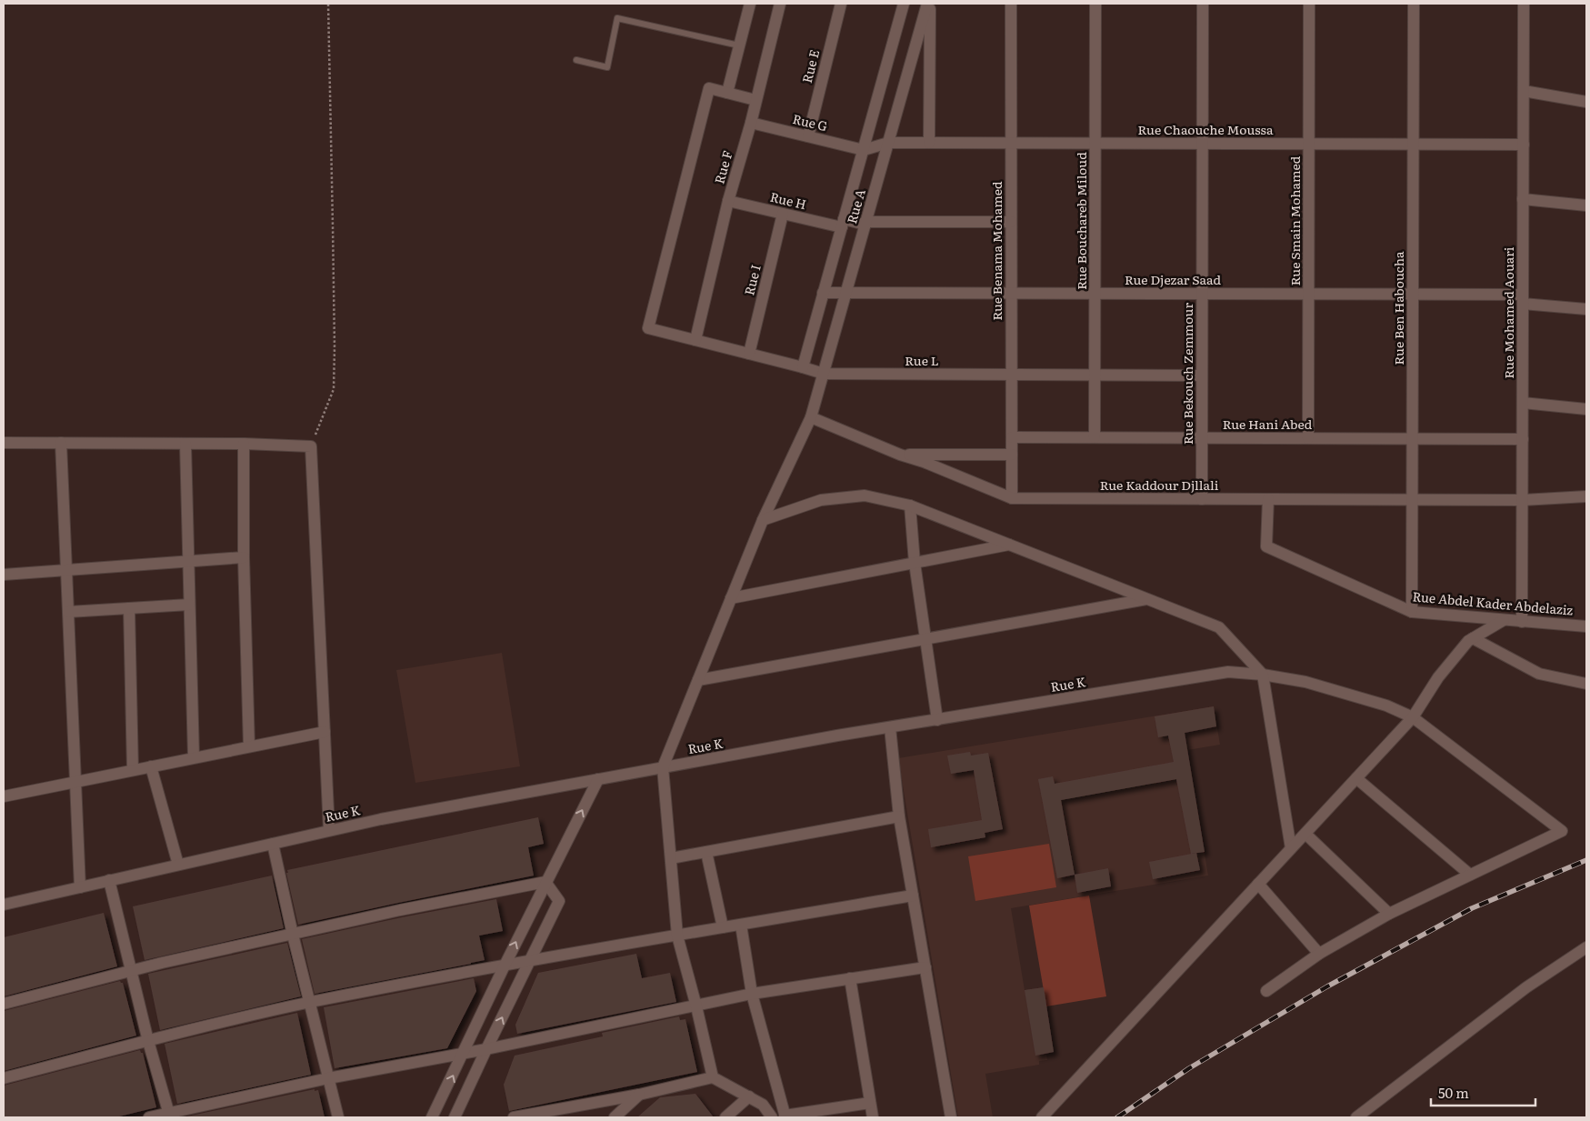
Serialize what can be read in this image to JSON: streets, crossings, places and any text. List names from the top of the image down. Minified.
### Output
{"streets":{"street":["Rue E","Rue G","Rue Chaouche Moussa","Rue F","Rue H","Rue A","Rue Bouchareb Miloud","Rue Smain Mohamed","Rue Benama Mohamed","Rue I","Rue Djezar Saad","Rue Ben Haboucha","Rue Mohamed Aouari","Rue L","Rue Bekouch Zemmour","Rue Hani Abed","Rue Kaddour Djllali","Rue Abdel Kader Abdelaziz","Rue K"]},"crossings":[["Rue E","Rue G"],["Rue G","Rue Chaouche Moussa"],["Rue G","Rue F"],["Rue Chaouche Moussa","Rue A"],["Rue Chaouche Moussa","Rue Bouchareb Miloud"],["Rue Chaouche Moussa","Rue Smain Mohamed"],["Rue Chaouche Moussa","Rue Benama Mohamed"],["Rue Chaouche Moussa","Rue Ben Haboucha"],["Rue Chaouche Moussa","Rue Mohamed Aouari"],["Rue Chaouche Moussa","Rue Bekouch Zemmour"],["Rue F","Rue H"],["Rue F","Rue L"],["Rue H","Rue A"],["Rue H","Rue Benama Mohamed"],["Rue H","Rue I"],["Rue A","Rue Djezar Saad"],["Rue A","Rue L"],["Rue A","Rue Kaddour Djllali"],["Rue A","Rue K"],["Rue Bouchareb Miloud","Rue Djezar Saad"],["Rue Bouchareb Miloud","Rue L"],["Rue Bouchareb Miloud","Rue Hani Abed"],["Rue Smain Mohamed","Rue Djezar Saad"],["Rue Smain Mohamed","Rue Hani Abed"],["Rue Benama Mohamed","Rue Djezar Saad"],["Rue Benama Mohamed","Rue L"],["Rue Benama Mohamed","Rue Hani Abed"],["Rue Benama Mohamed","Rue Kaddour Djllali"],["Rue I","Rue L"],["Rue Djezar Saad","Rue Ben Haboucha"],["Rue Djezar Saad","Rue Mohamed Aouari"],["Rue Djezar Saad","Rue Bekouch Zemmour"],["Rue Ben Haboucha","Rue Hani Abed"],["Rue Ben Haboucha","Rue Kaddour Djllali"],["Rue Ben Haboucha","Rue Abdel Kader Abdelaziz"],["Rue Mohamed Aouari","Rue Hani Abed"],["Rue Mohamed Aouari","Rue Kaddour Djllali"],["Rue Mohamed Aouari","Rue Abdel Kader Abdelaziz"],["Rue L","Rue Bekouch Zemmour"],["Rue Bekouch Zemmour","Rue Hani Abed"],["Rue Bekouch Zemmour","Rue Kaddour Djllali"],["Rue Kaddour Djllali","Rue Abdel Kader Abdelaziz"]],"scale_bar":"50 m"}
